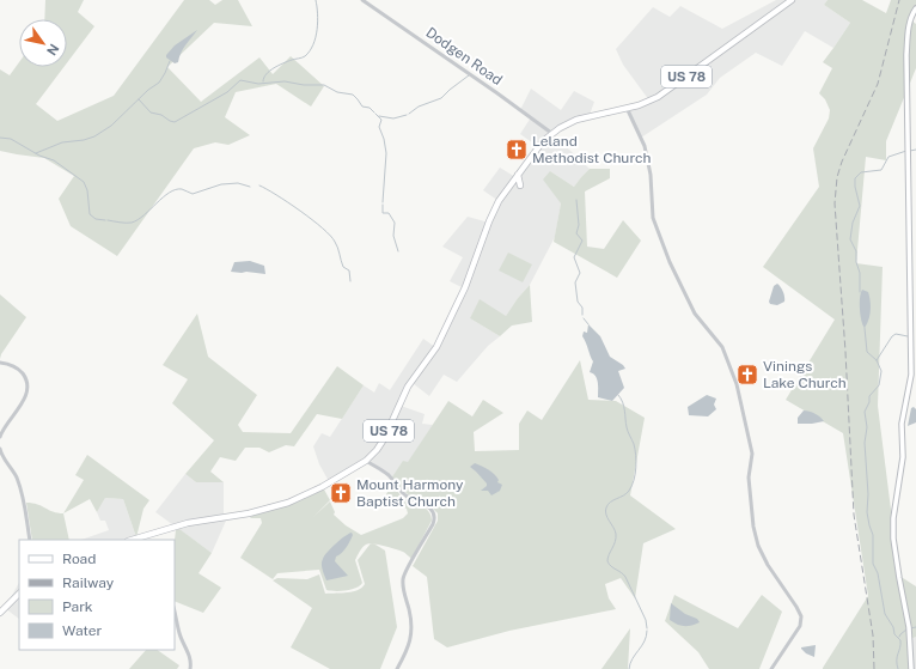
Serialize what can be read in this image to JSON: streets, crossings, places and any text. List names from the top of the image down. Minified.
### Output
{"streets":{"main road":["US 78"],"street":["Dodgen Road"]},"crossings":[["Dodgen Road","US 78"]],"places":{"church":["Leland Methodist Church","Vinings Lake Church","Mount Harmony Baptist Church"]},"legend":["Road","Railway","Park","Water"],"north":"bottom right"}
